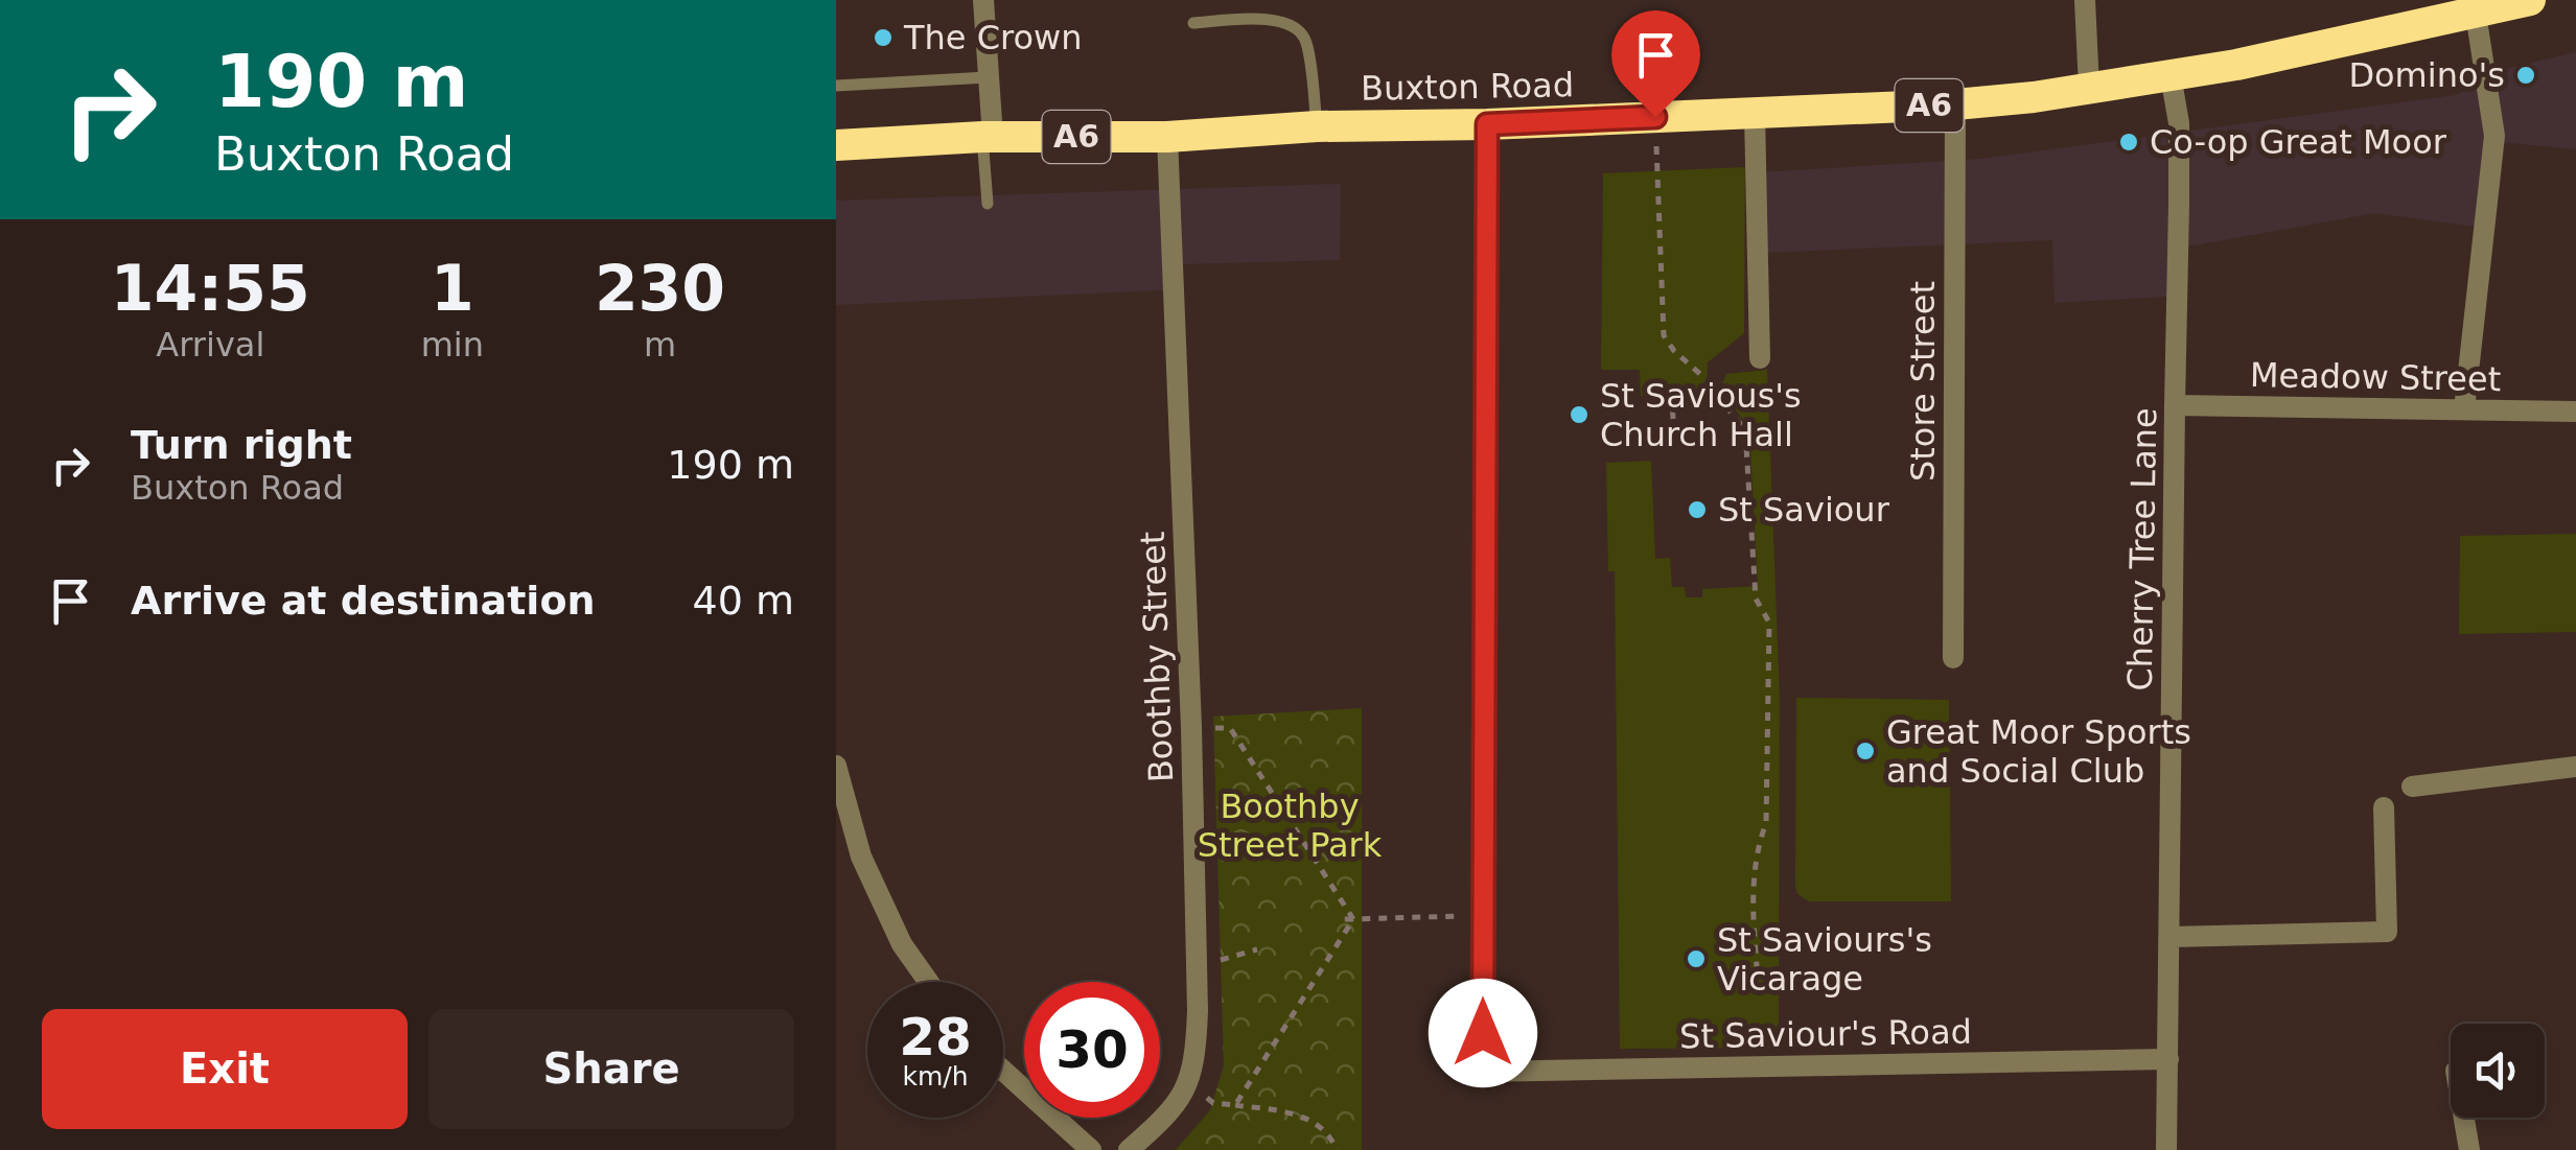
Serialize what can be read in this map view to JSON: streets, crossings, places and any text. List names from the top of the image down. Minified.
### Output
{"streets":{"highway":["Buxton Road","A6"],"street":["Meadow Street","Store Street","Cherry Tree Lane","Boothby Street","St Saviour's Road"]},"crossings":[["Buxton Road","Store Street"],["Buxton Road","Cherry Tree Lane"],["Buxton Road","Boothby Street"],["Meadow Street","Cherry Tree Lane"],["Cherry Tree Lane","St Saviour's Road"]],"parks":["Boothby Street Park"],"places":["The Crown","Domino's","Co-op Great Moor","St Savious's Church Hall","St Saviour","Great Moor Sports and Social Club","St Saviours's Vicarage"],"page":{"turn":["190 m","Buxton Road"],"eta":["14:55","Arrival","1","min","230","m"],"list":[{"name":"Turn right","note":"Buxton Road","value":"190 m"},{"name":"Arrive at destination","value":"40 m"}],"speed":"28 km/h","limit":"30","buttons":["Exit","Share"]}}
